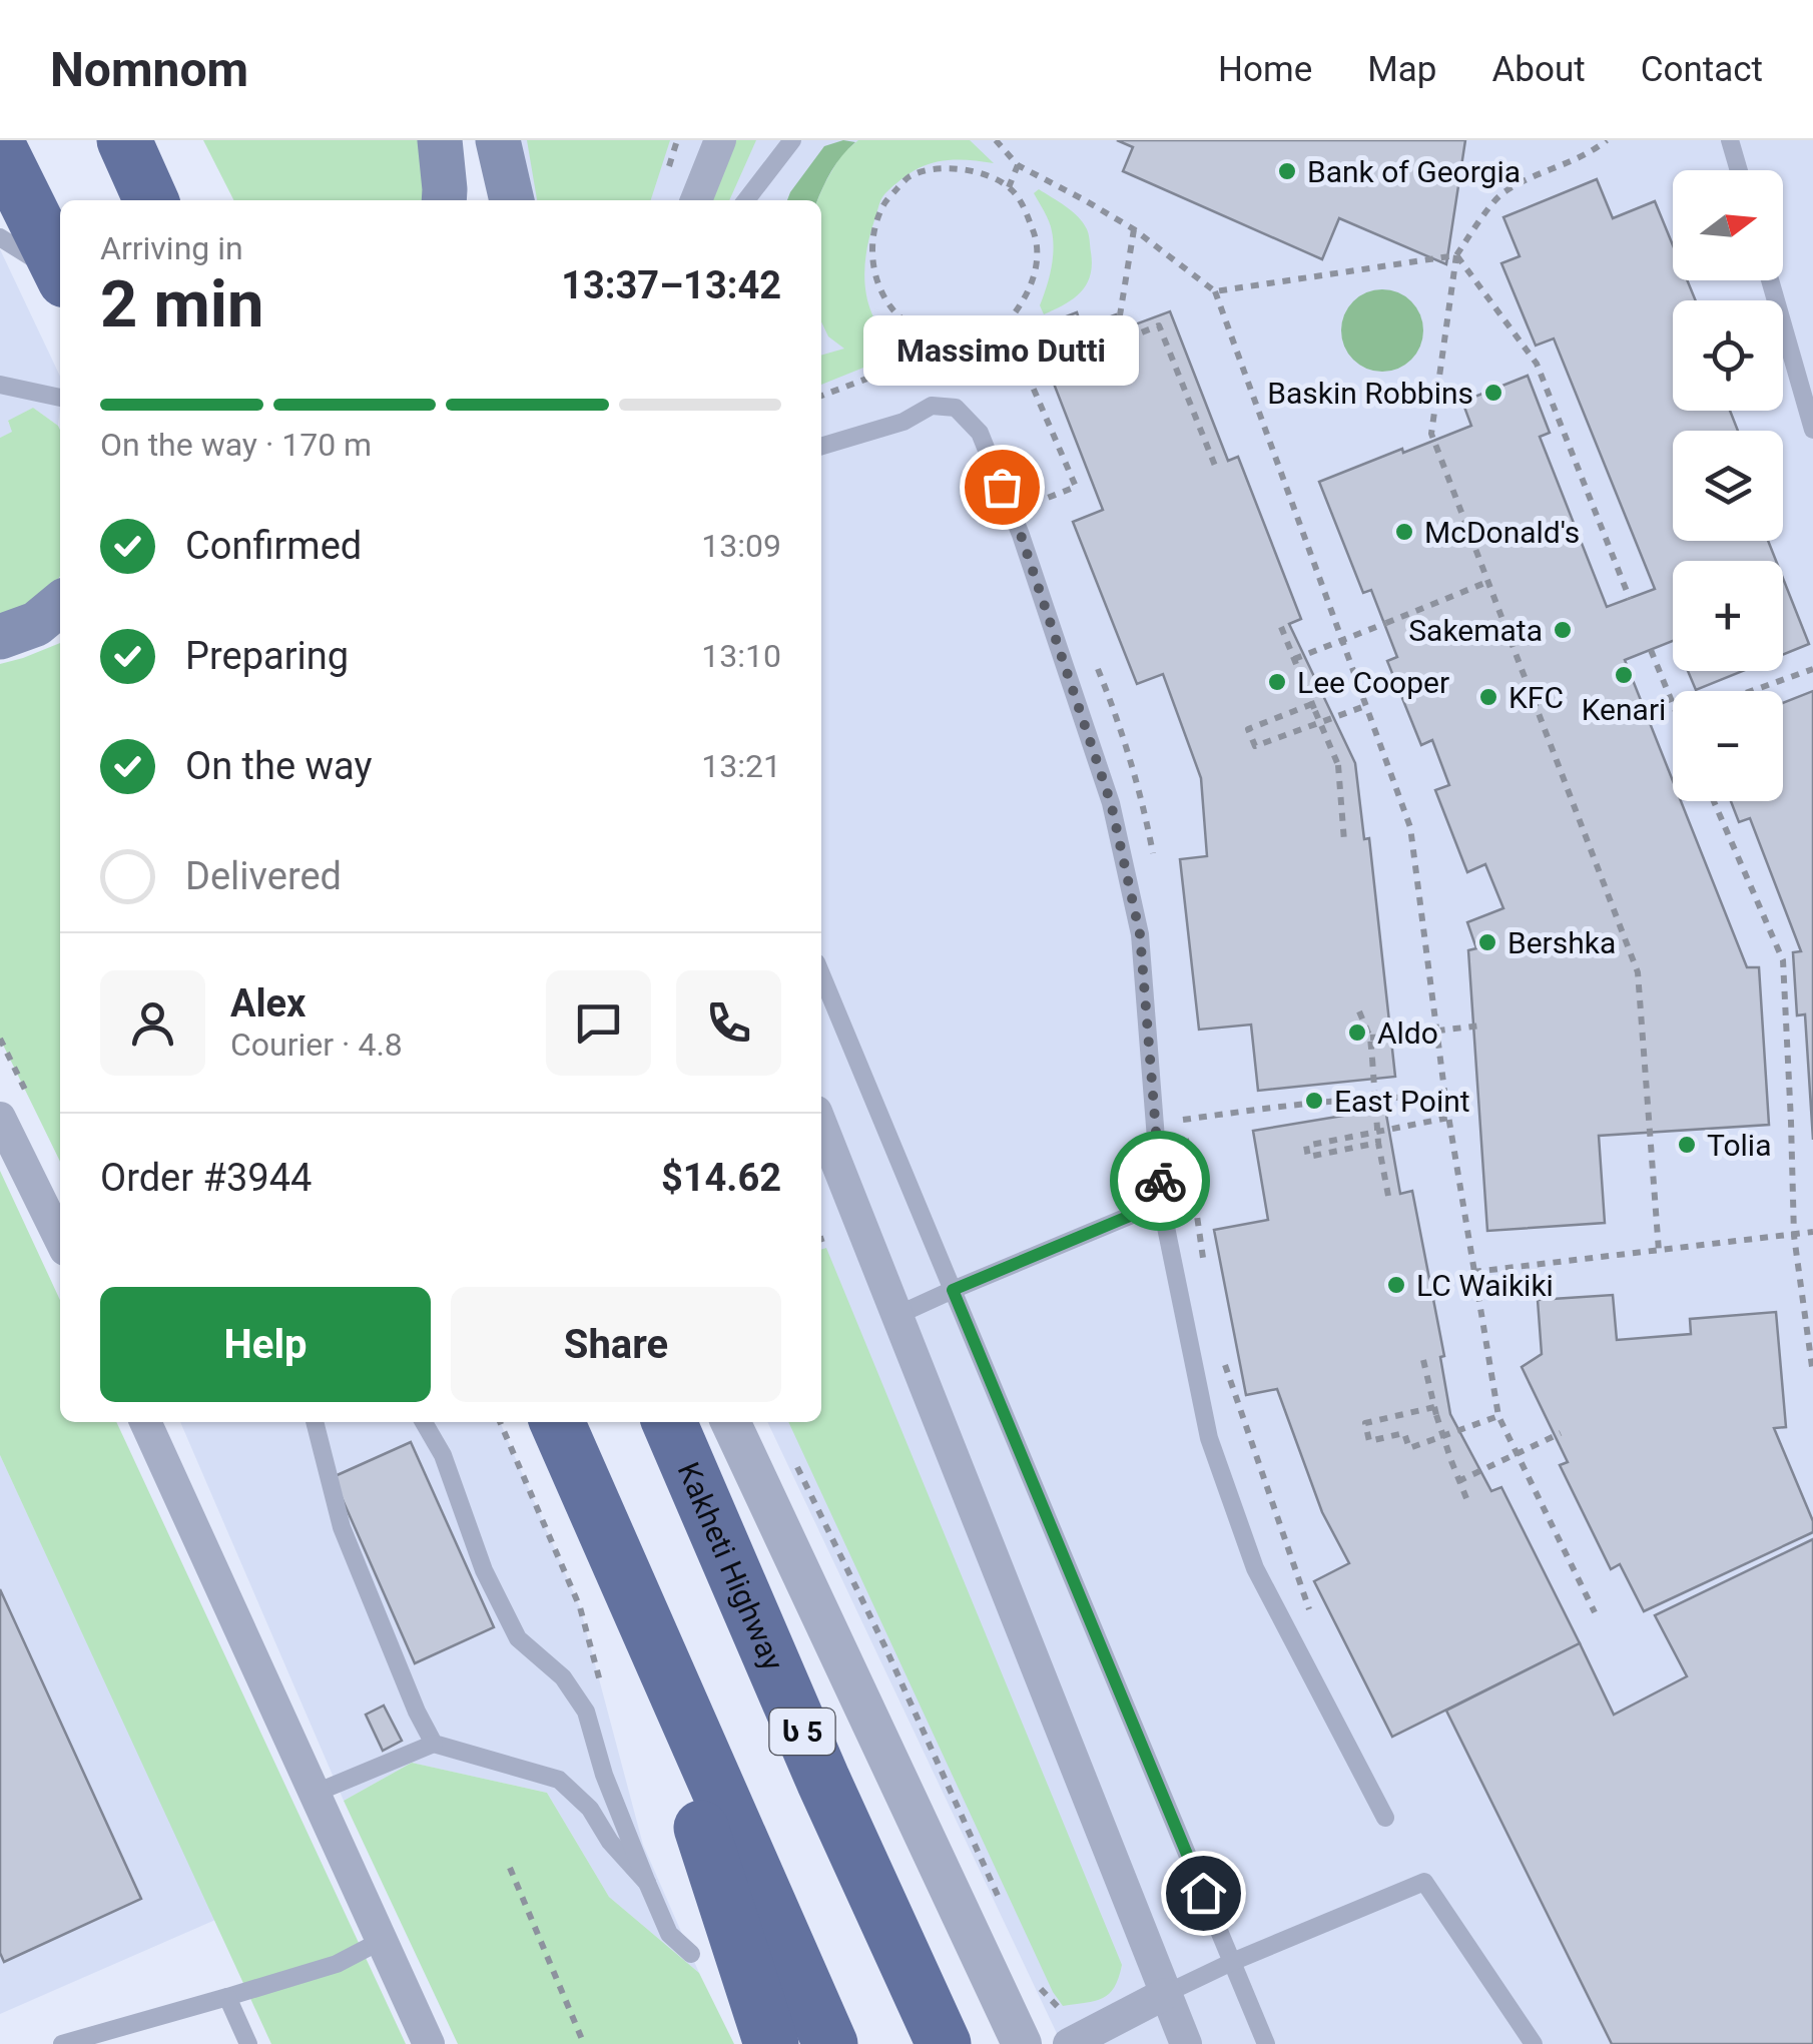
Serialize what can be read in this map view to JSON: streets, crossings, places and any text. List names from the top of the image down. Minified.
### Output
{"streets":{"highway":["Kakheti Highway","ს 5"]},"places":["Bank of Georgia","Baskin Robbins","Massimo Dutti","McDonald's","Sakemata","Kenari","Lee Cooper","KFC","Bershka","Aldo","East Point","Tolia","LC Waikiki"],"north":"right","page":{"header":"Nomnom","nav":["Home","Map","About","Contact"],"map_buttons":["+","−"],"heading":["2 min","Arriving in","13:37–13:42"],"panel":["Alex","Courier · 4.8","Order #3944","$14.62"],"bubble":"Massimo Dutti","bar":"On the way · 170 m","list":[["Confirmed","13:09"],["Preparing","13:10"],["On the way","13:21"],"Delivered"],"buttons":["Help","Share"]}}
